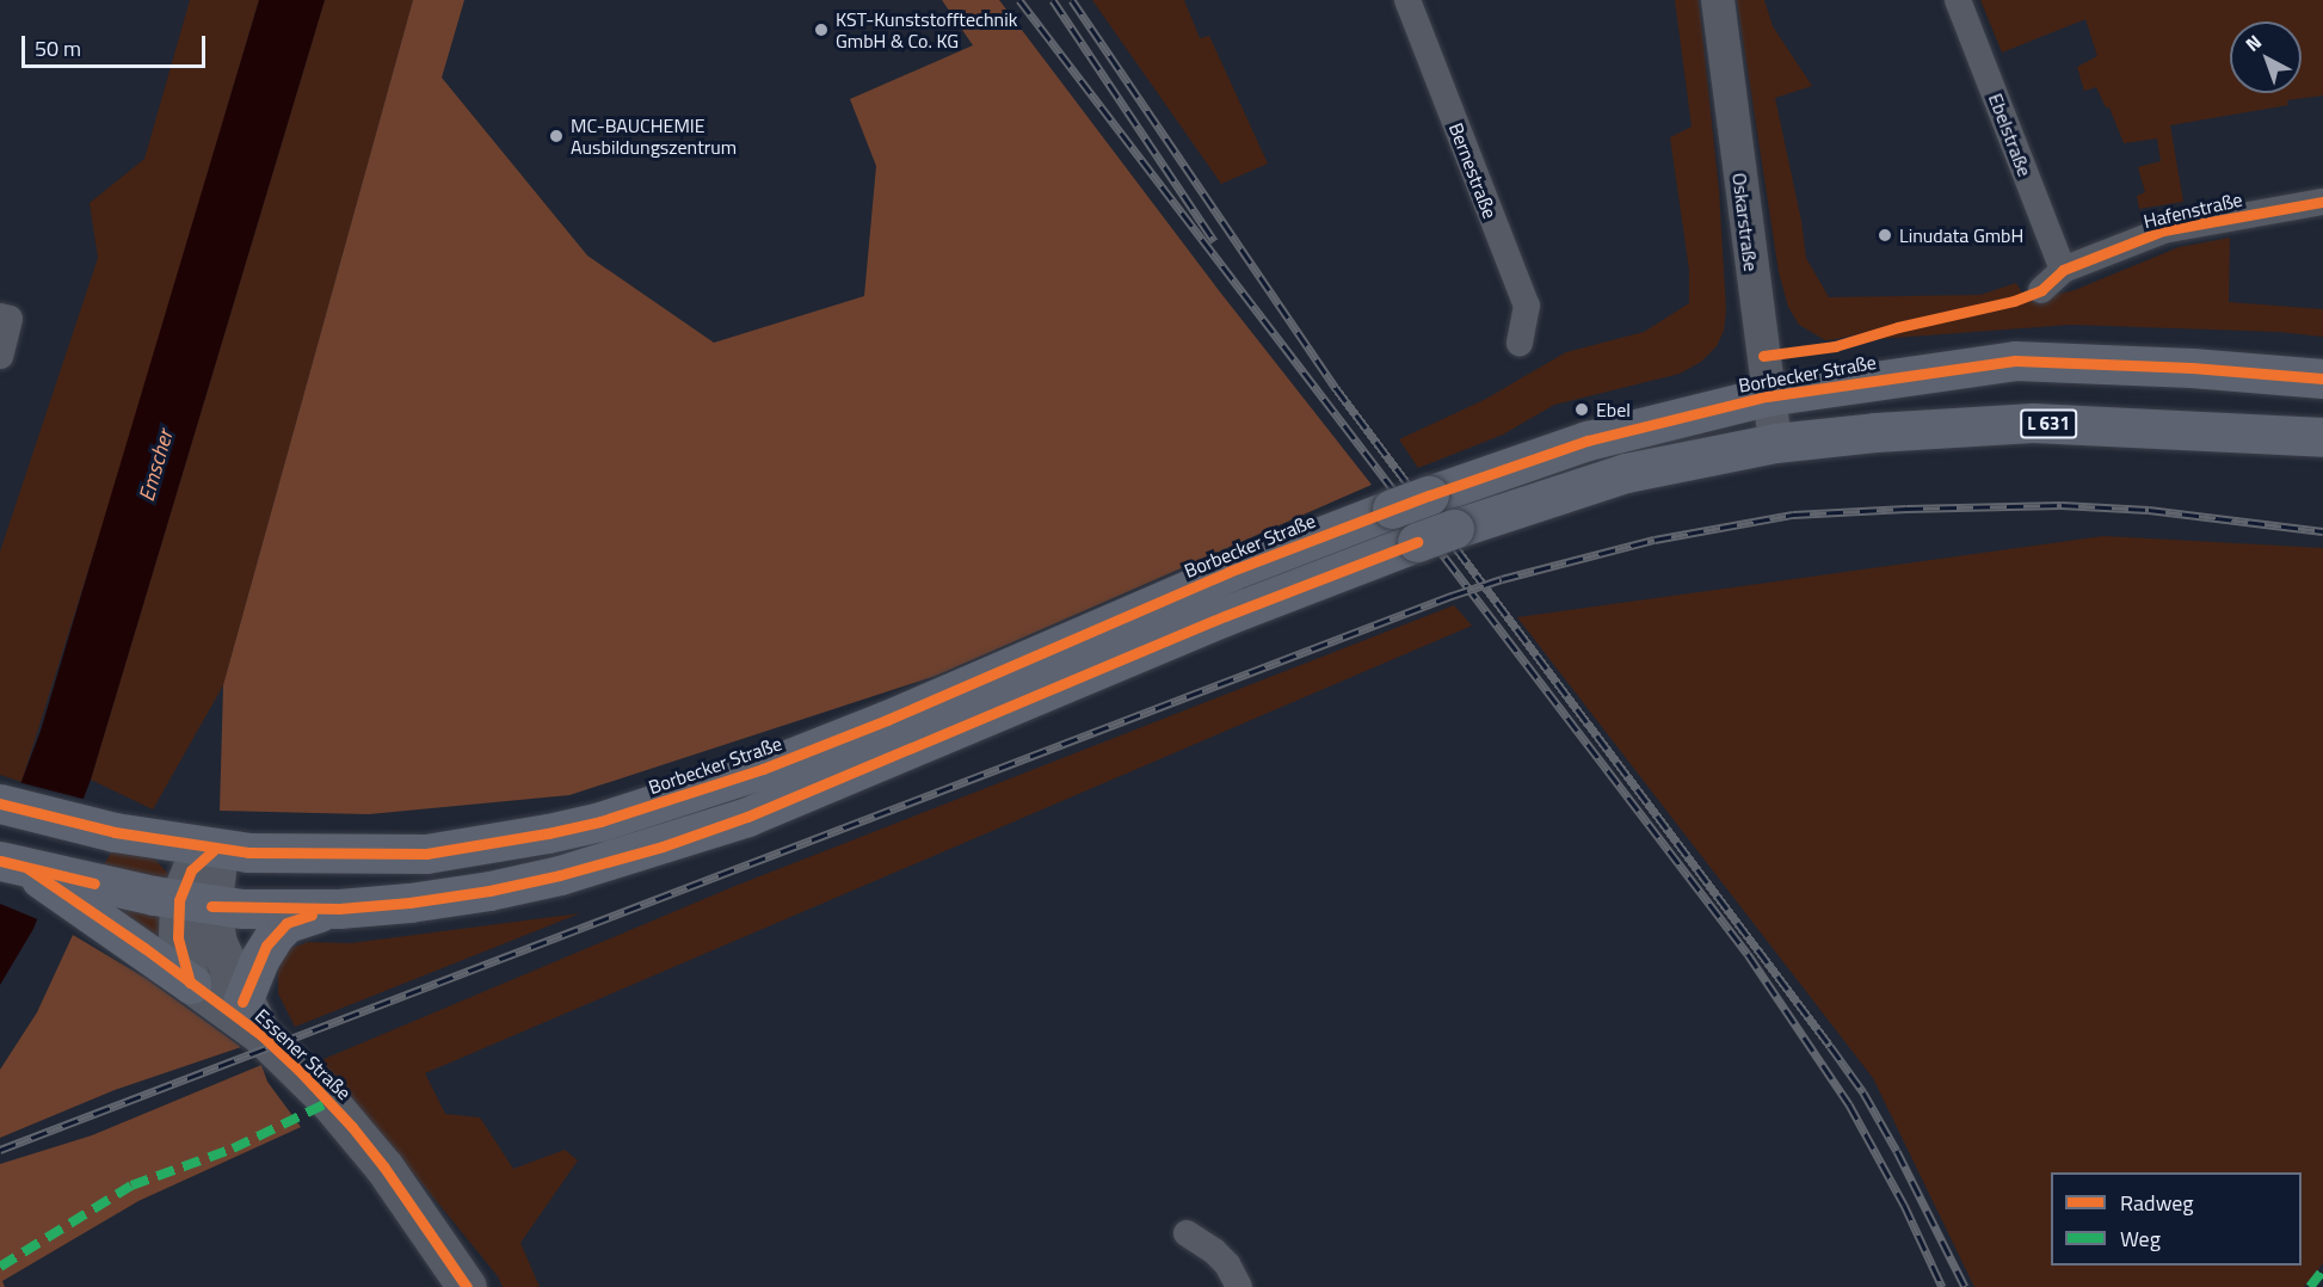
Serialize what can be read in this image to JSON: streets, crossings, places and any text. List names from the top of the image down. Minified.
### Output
{"streets":{"main road":["Borbecker Straße","L 631","Essener Straße"],"street":["Ebelstraße","Bernestraße","Hafenstraße","Oskarstraße"]},"crossings":[["Ebelstraße","Hafenstraße"],["Oskarstraße","Borbecker Straße"],["Oskarstraße","L 631"],["L 631","Essener Straße"]],"water":["Emscher"],"places":["KST-Kunststofftechnik GmbH & Co. KG","MC-BAUCHEMIE Ausbildungszentrum","Linudata GmbH","Ebel"],"legend":["Radweg","Weg"],"scale_bar":"50 m","north":"top left"}
